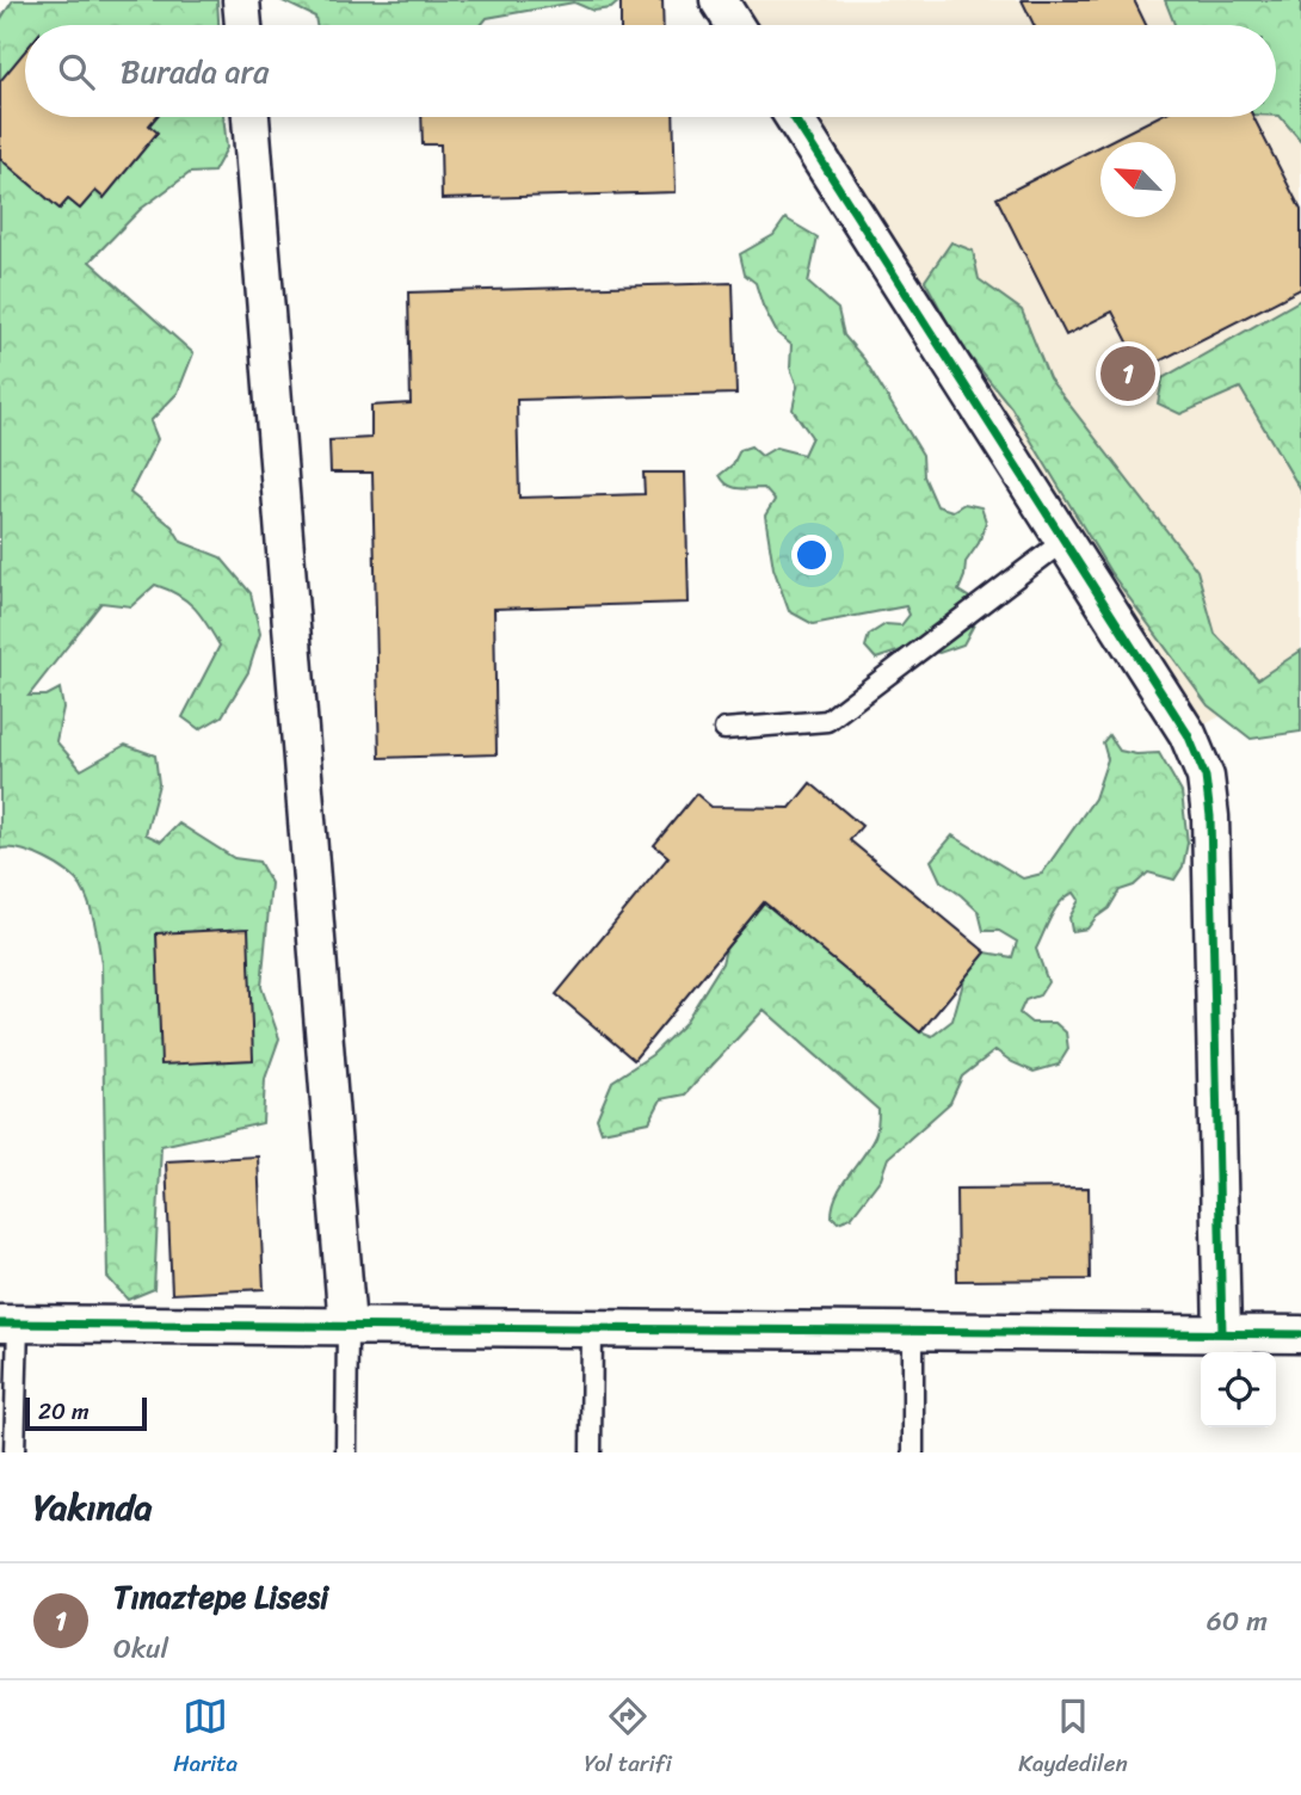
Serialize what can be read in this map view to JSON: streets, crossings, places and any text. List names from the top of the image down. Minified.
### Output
{"scale_bar":"20 m","north":"top left","page":{"search":"Burada ara","pins":"1","scale":"20 m","heading":"Yakında","list":[{"mark":"1","name":"Tınaztepe Lisesi","note":"Okul","value":"60 m"}],"nav":["Harita","Yol tarifi","Kaydedilen"]}}
